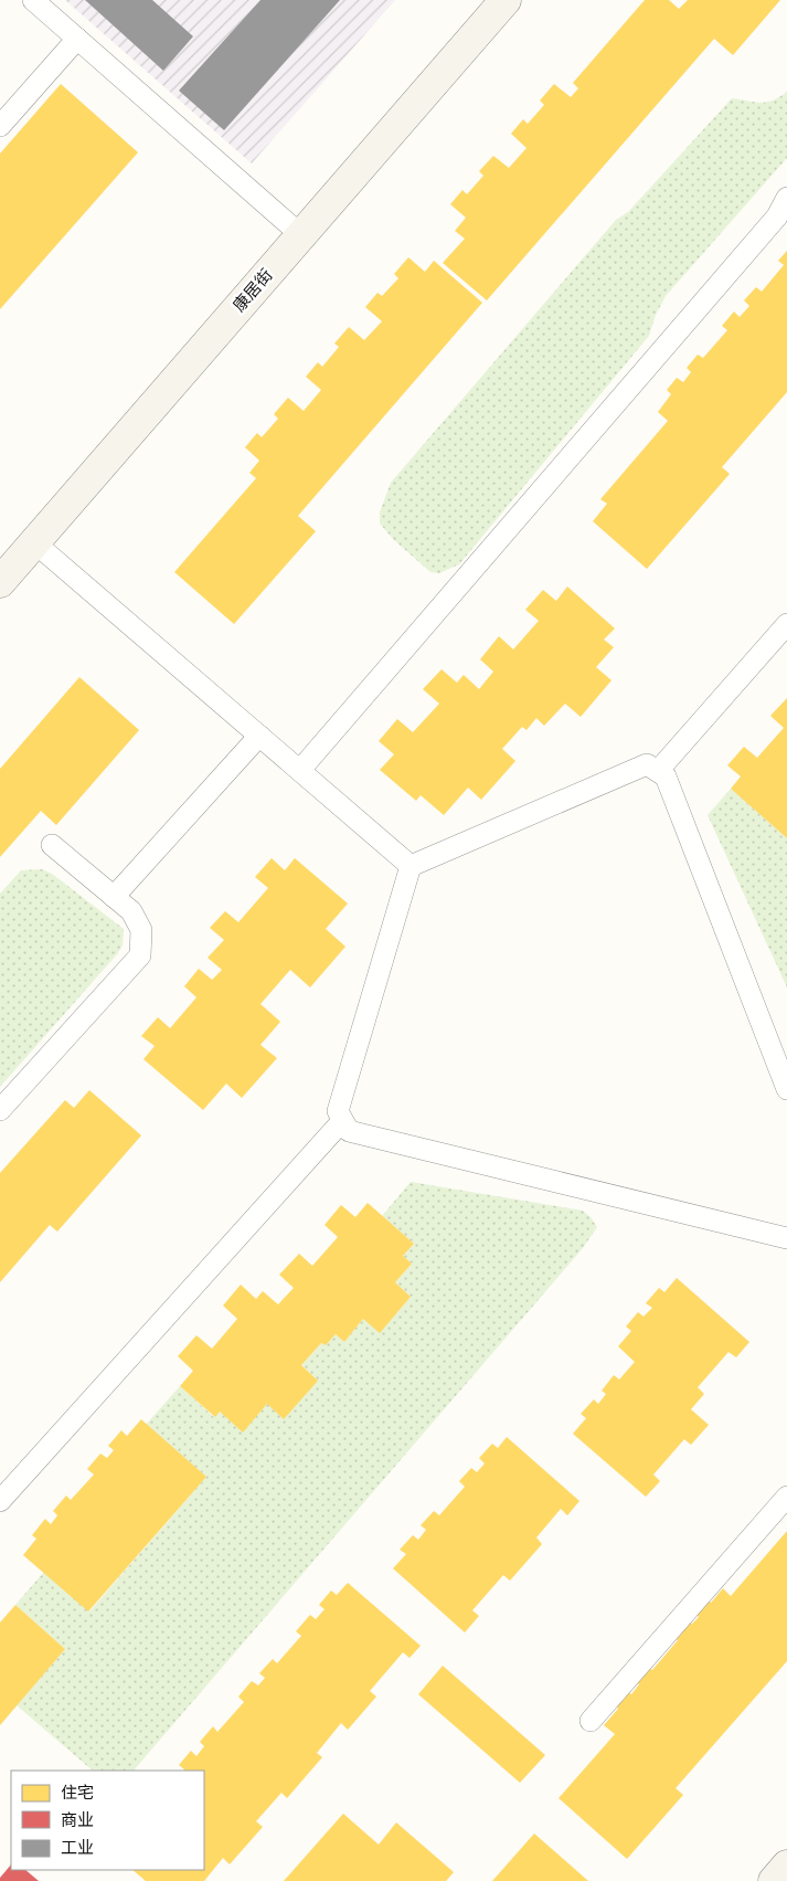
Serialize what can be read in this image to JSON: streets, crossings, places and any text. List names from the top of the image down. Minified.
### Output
{"streets":{"street":["康居街"]},"legend":["住宅","商业","工业"]}
